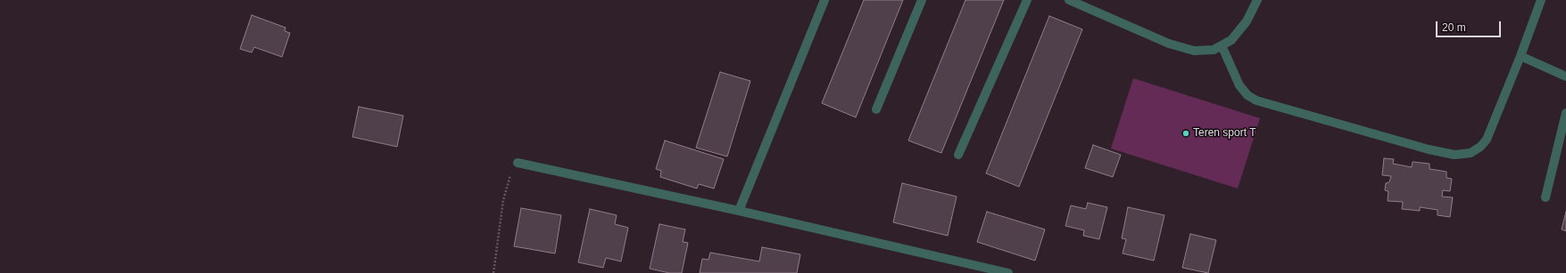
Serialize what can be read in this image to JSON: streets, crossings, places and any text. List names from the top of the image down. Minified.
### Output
{"places":["Teren sport T"],"scale_bar":"20 m"}
